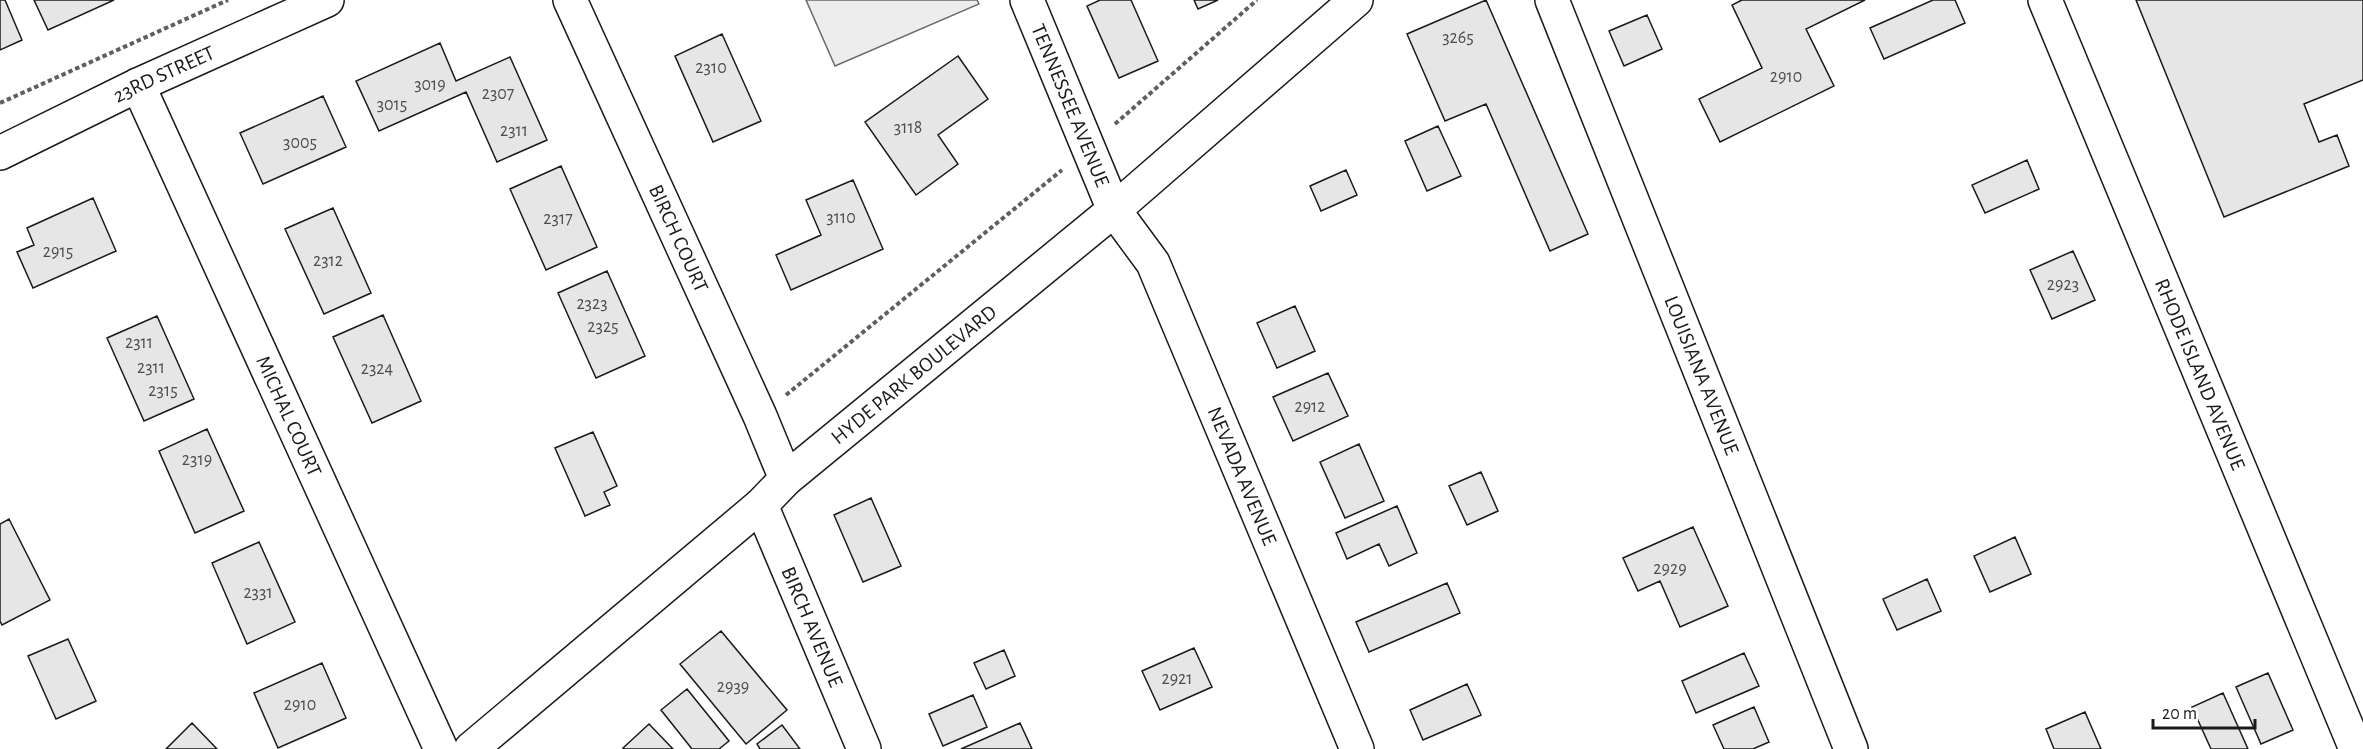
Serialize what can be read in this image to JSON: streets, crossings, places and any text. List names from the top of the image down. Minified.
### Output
{"streets":{"street":["23RD STREET","TENNESSEE AVENUE","BIRCH COURT","LOUISIANA AVENUE","RHODE ISLAND AVENUE","HYDE PARK BOULEVARD","MICHAL COURT","NEVADA AVENUE","BIRCH AVENUE"]},"crossings":[["23RD STREET","MICHAL COURT"],["TENNESSEE AVENUE","HYDE PARK BOULEVARD"],["TENNESSEE AVENUE","NEVADA AVENUE"],["BIRCH COURT","HYDE PARK BOULEVARD"],["HYDE PARK BOULEVARD","NEVADA AVENUE"],["HYDE PARK BOULEVARD","BIRCH AVENUE"]],"house_numbers":["3265","2310","2910","3019","2307","3015","3118","2311","3005","3110","2317","2915","2312","2923","2323","2325","2311","2311","2324","2315","2912","2319","2929","2331","2921","2939","2910"],"scale_bar":"20 m"}
